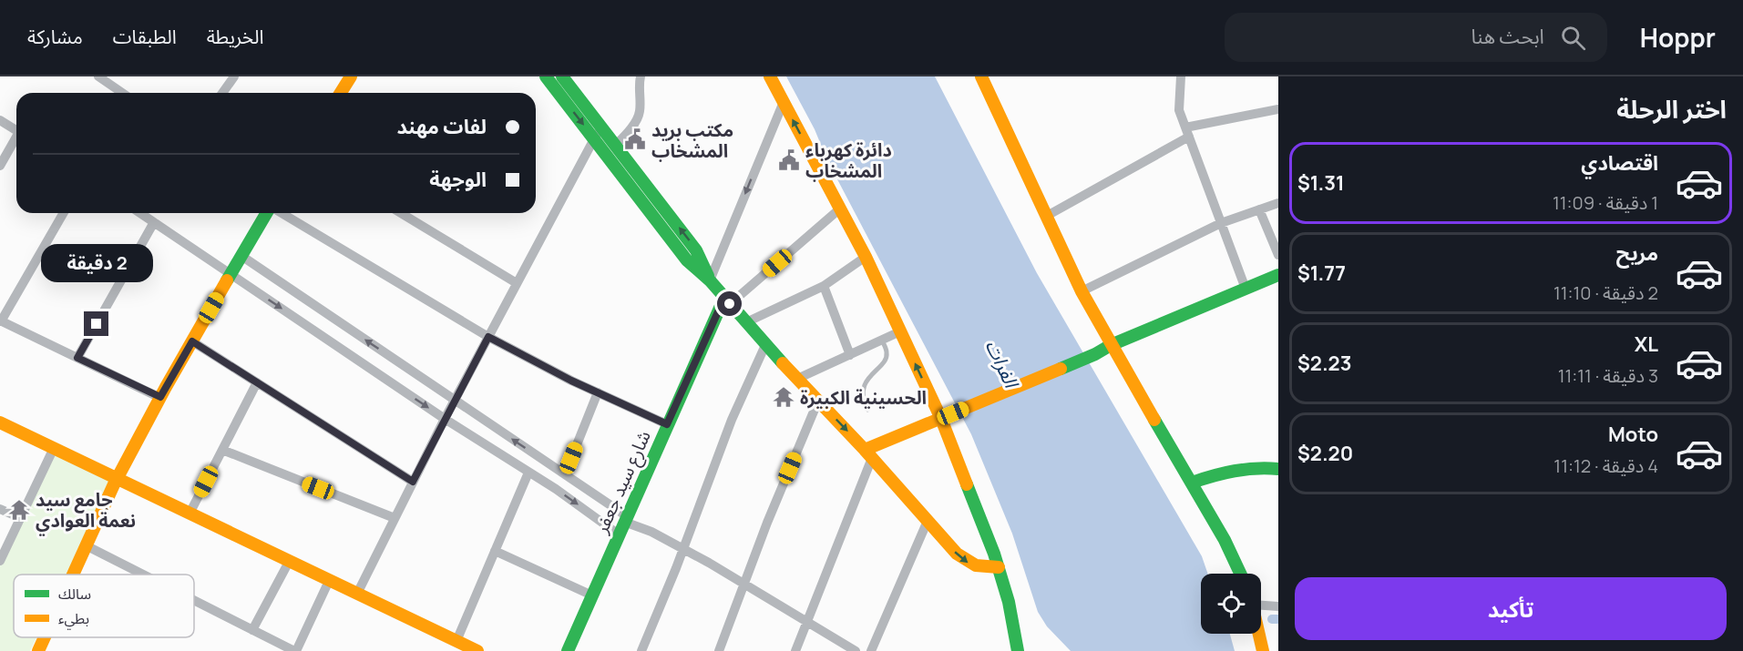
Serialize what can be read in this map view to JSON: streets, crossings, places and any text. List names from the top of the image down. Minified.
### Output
{"streets":{"street":["شارع سيد جعفر"]},"water":["الفرات"],"places":{"public building":["مكتب بريد المشخاب","دائرة كهرباء المشخاب"],"temple":["الحسينية الكبيرة","جامع سيد نعمة العوادي"]},"legend":["سالك","بطيء"],"page":{"header":"Hoppr","search":"ابحث هنا","nav":["الخريطة","الطبقات","مشاركة"],"heading":"اختر الرحلة","banner":["لفات مهند","الوجهة"],"list":[{"name":"اقتصادي","note":"1 دقيقة · 11:09","value":"$1.31"},{"name":"مريح","note":"2 دقيقة · 11:10","value":"$1.77"},{"name":"XL","note":"3 دقيقة · 11:11","value":"$2.23"},{"name":"Moto","note":"4 دقيقة · 11:12","value":"$2.20"}],"bubble":"2 دقيقة","buttons":"تأكيد"}}
